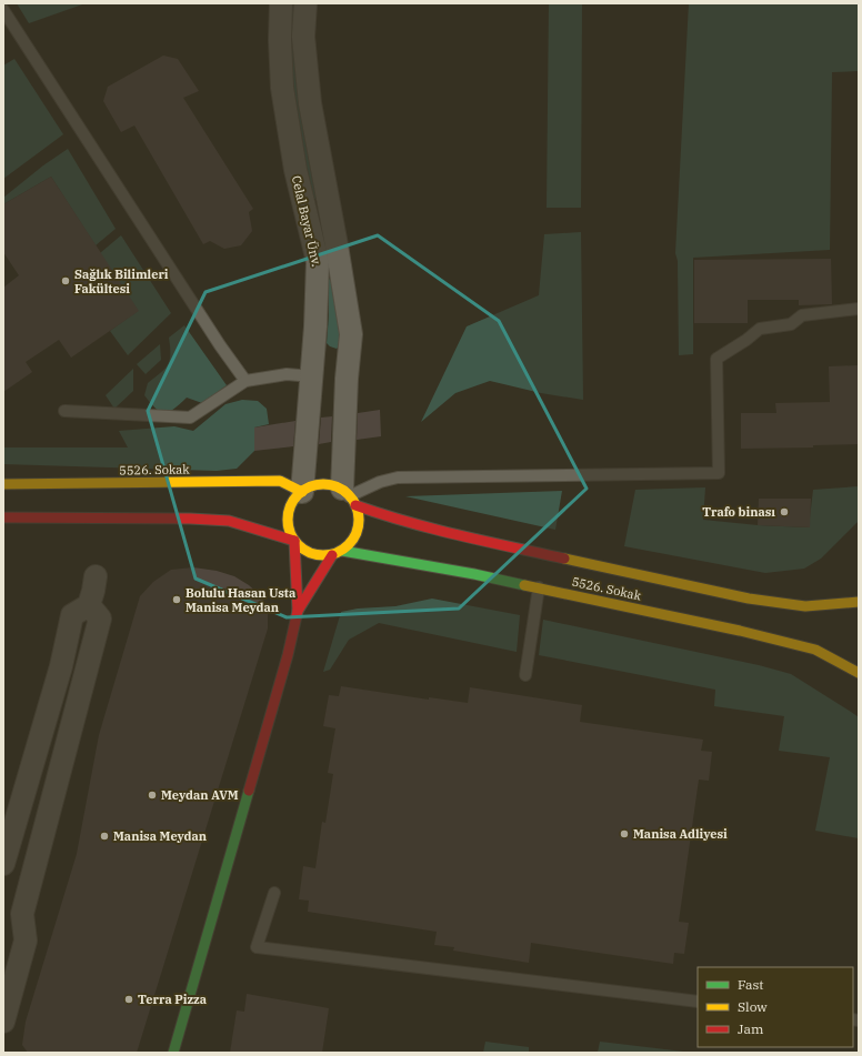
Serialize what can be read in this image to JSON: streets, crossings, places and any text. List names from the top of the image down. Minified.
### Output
{"streets":{"street":["Celal Bayar Ünv.","5526. Sokak"]},"crossings":[["Celal Bayar Ünv.","5526. Sokak"]],"places":["Sağlık Bilimleri Fakültesi","Trafo binası","Bolulu Hasan Usta Manisa Meydan","Meydan AVM","Manisa Adliyesi","Manisa Meydan","Terra Pizza"],"legend":["Fast","Slow","Jam"]}
